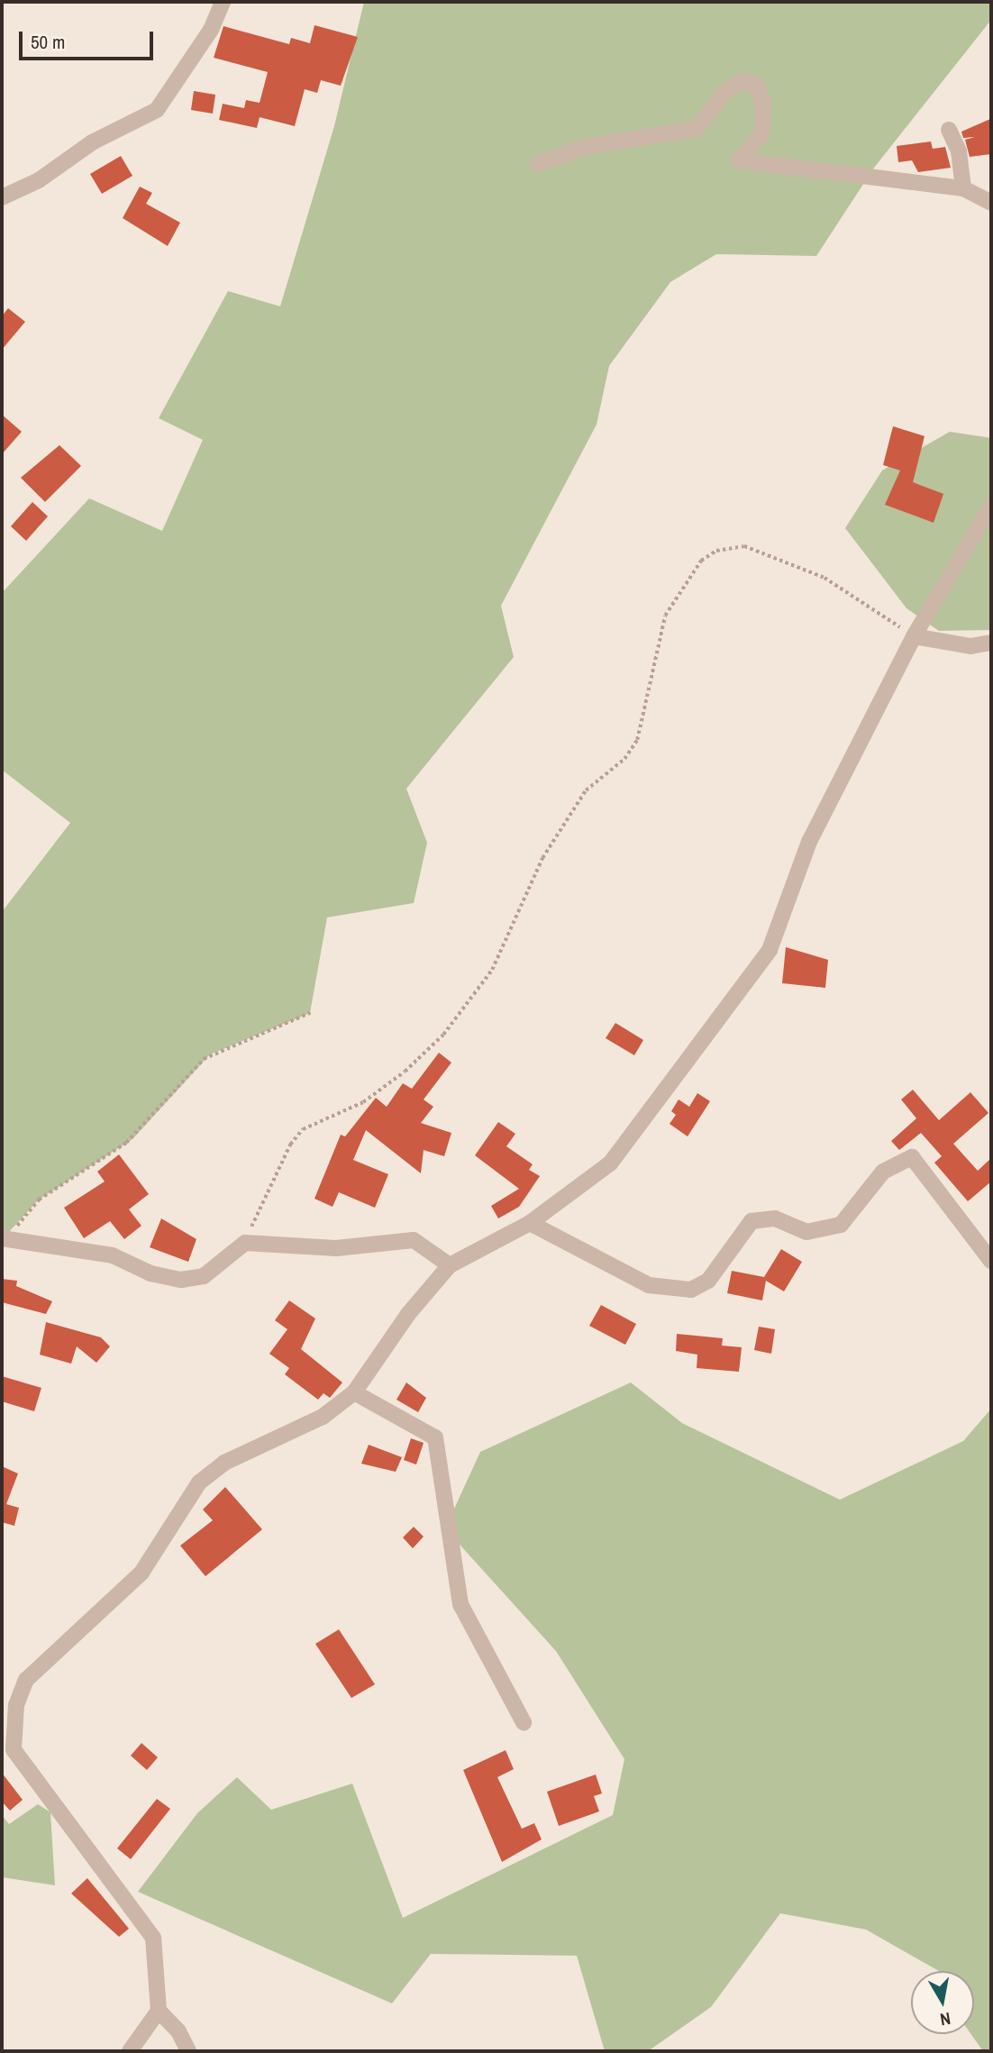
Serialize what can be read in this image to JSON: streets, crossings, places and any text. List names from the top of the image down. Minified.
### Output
{"scale_bar":"50 m","north":"bottom"}
